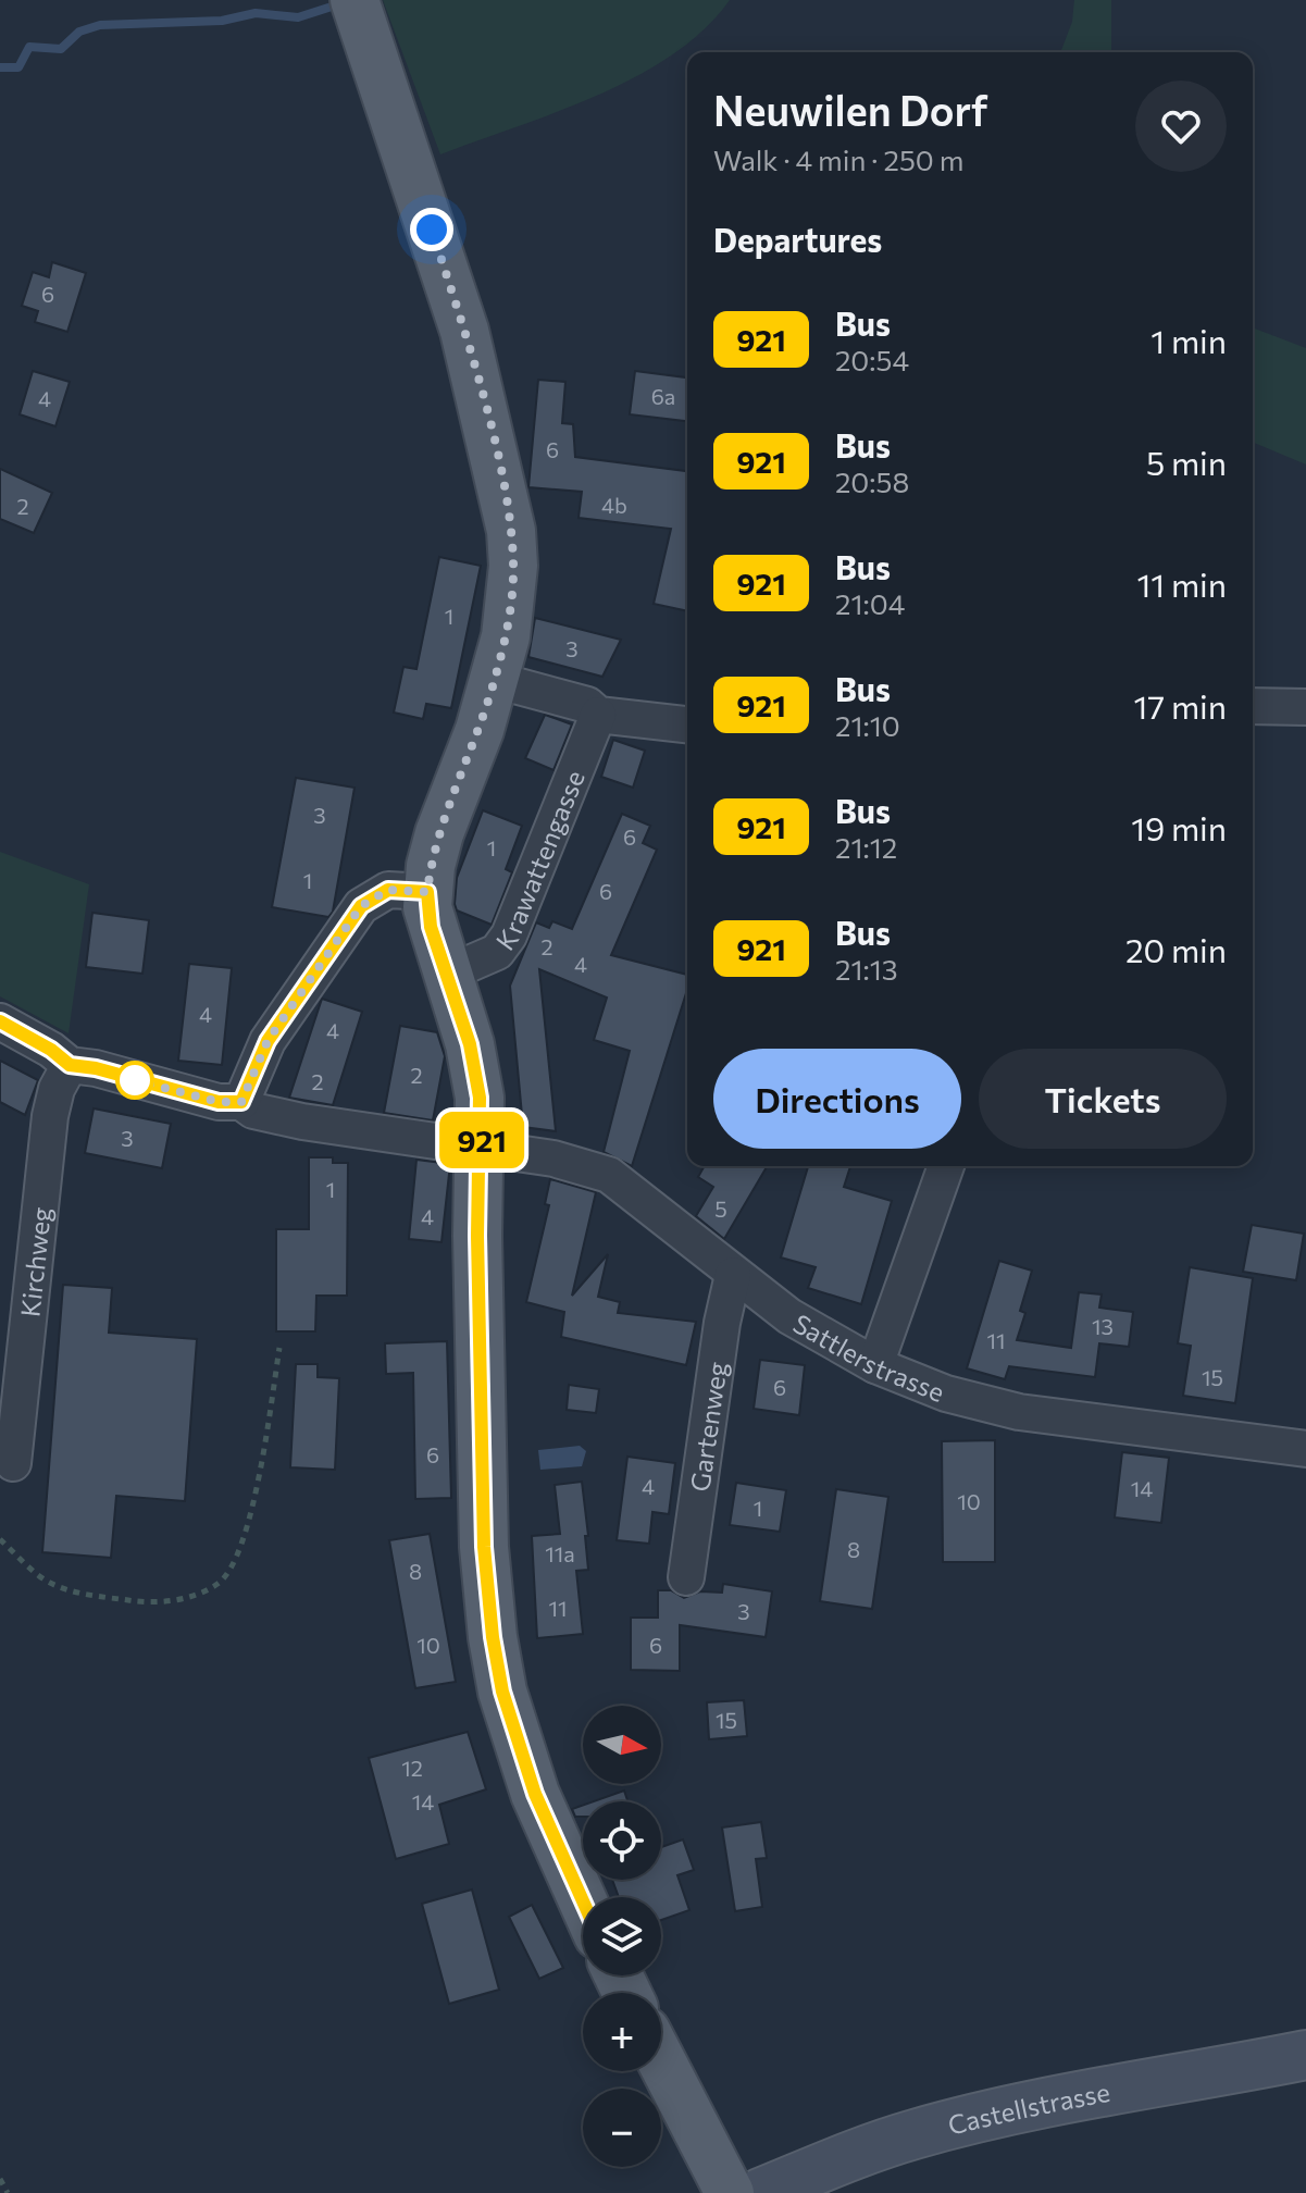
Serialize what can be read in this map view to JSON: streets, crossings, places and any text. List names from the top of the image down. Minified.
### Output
{"streets":{"street":["Krawattengasse","Kirchweg","Sattlerstrasse","Gartenweg","Castellstrasse"]},"crossings":[["Kirchweg","Sattlerstrasse"],["Sattlerstrasse","Gartenweg"]],"lines":["bus line 921"],"house_numbers":["6","6a","4","6","4b","2","1","3","3","6","1","1","6","2","4","4","4","2","2","3","1","5","4","13","11","15","6","6","4","14","10","1","8","11a","8","11","3","10","6","15","12","14"],"north":"right","page":{"on_map":"921","heading":[["Neuwilen Dorf","Walk · 4 min · 250 m"],"Departures"],"list":[{"mark":"921","name":"Bus","note":"20:54","value":"1 min"},{"mark":"921","name":"Bus","note":"20:58","value":"5 min"},{"mark":"921","name":"Bus","note":"21:04","value":"11 min"},{"mark":"921","name":"Bus","note":"21:10","value":"17 min"},{"mark":"921","name":"Bus","note":"21:12","value":"19 min"},{"mark":"921","name":"Bus","note":"21:13","value":"20 min"}],"buttons":["Directions","Tickets"],"map_buttons":["+","−"]}}
